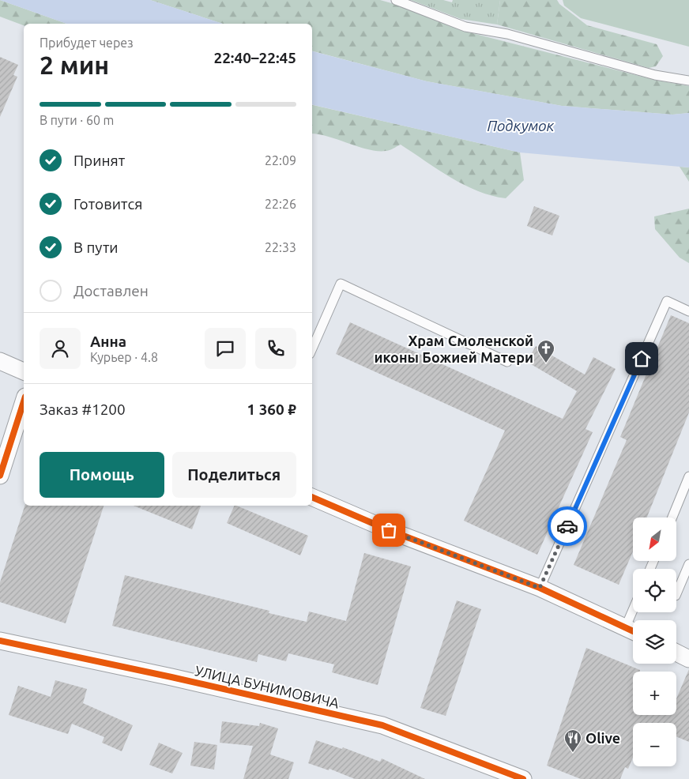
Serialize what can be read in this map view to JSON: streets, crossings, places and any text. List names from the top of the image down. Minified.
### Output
{"streets":{"street":["УЛИЦА БУНИМОВИЧА"]},"water":["Подкумок"],"places":{"church":["Храм Смоленской иконы Божией Матери"],"restaurant":["Olive"]},"north":"bottom left","page":{"heading":["2 мин","Прибудет через","22:40–22:45"],"panel":["Анна","Курьер · 4.8","Заказ #1200","1 360 ₽"],"bar":"В пути · 60 m","list":[["Принят","22:09"],["Готовится","22:26"],["В пути","22:33"],"Доставлен"],"buttons":["Помощь","Поделиться"],"map_buttons":["+","−"]}}
